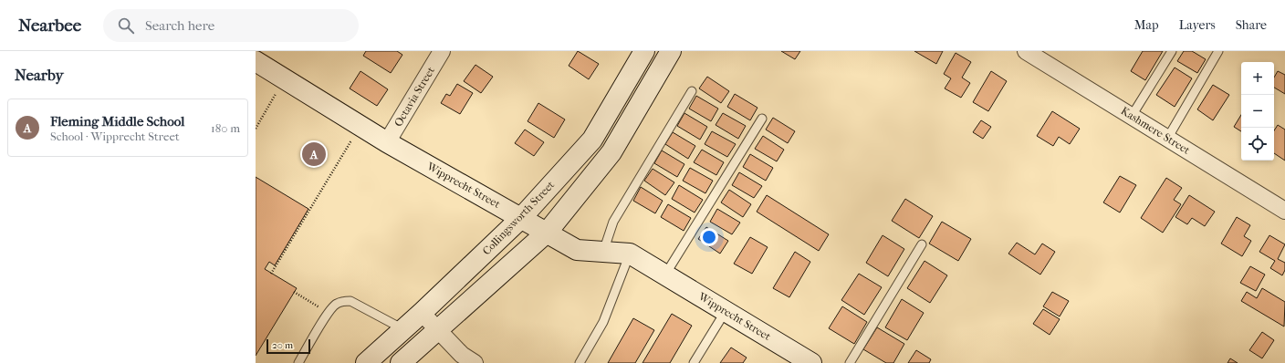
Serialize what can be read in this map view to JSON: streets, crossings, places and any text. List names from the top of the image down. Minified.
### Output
{"streets":{"main road":["Wipprecht Street","Collingsworth Street"],"street":["Octavia Street","Kashmere Street"]},"crossings":[["Octavia Street","Wipprecht Street"],["Wipprecht Street","Collingsworth Street"]],"scale_bar":"20 m","page":{"header":"Nearbee","search":"Search here","nav":["Map","Layers","Share"],"heading":"Nearby","map_buttons":["+","−"],"list":[{"mark":"A","name":"Fleming Middle School","note":"School · Wipprecht Street","value":"180 m"}],"pins":"A","scale":"20 m"}}
